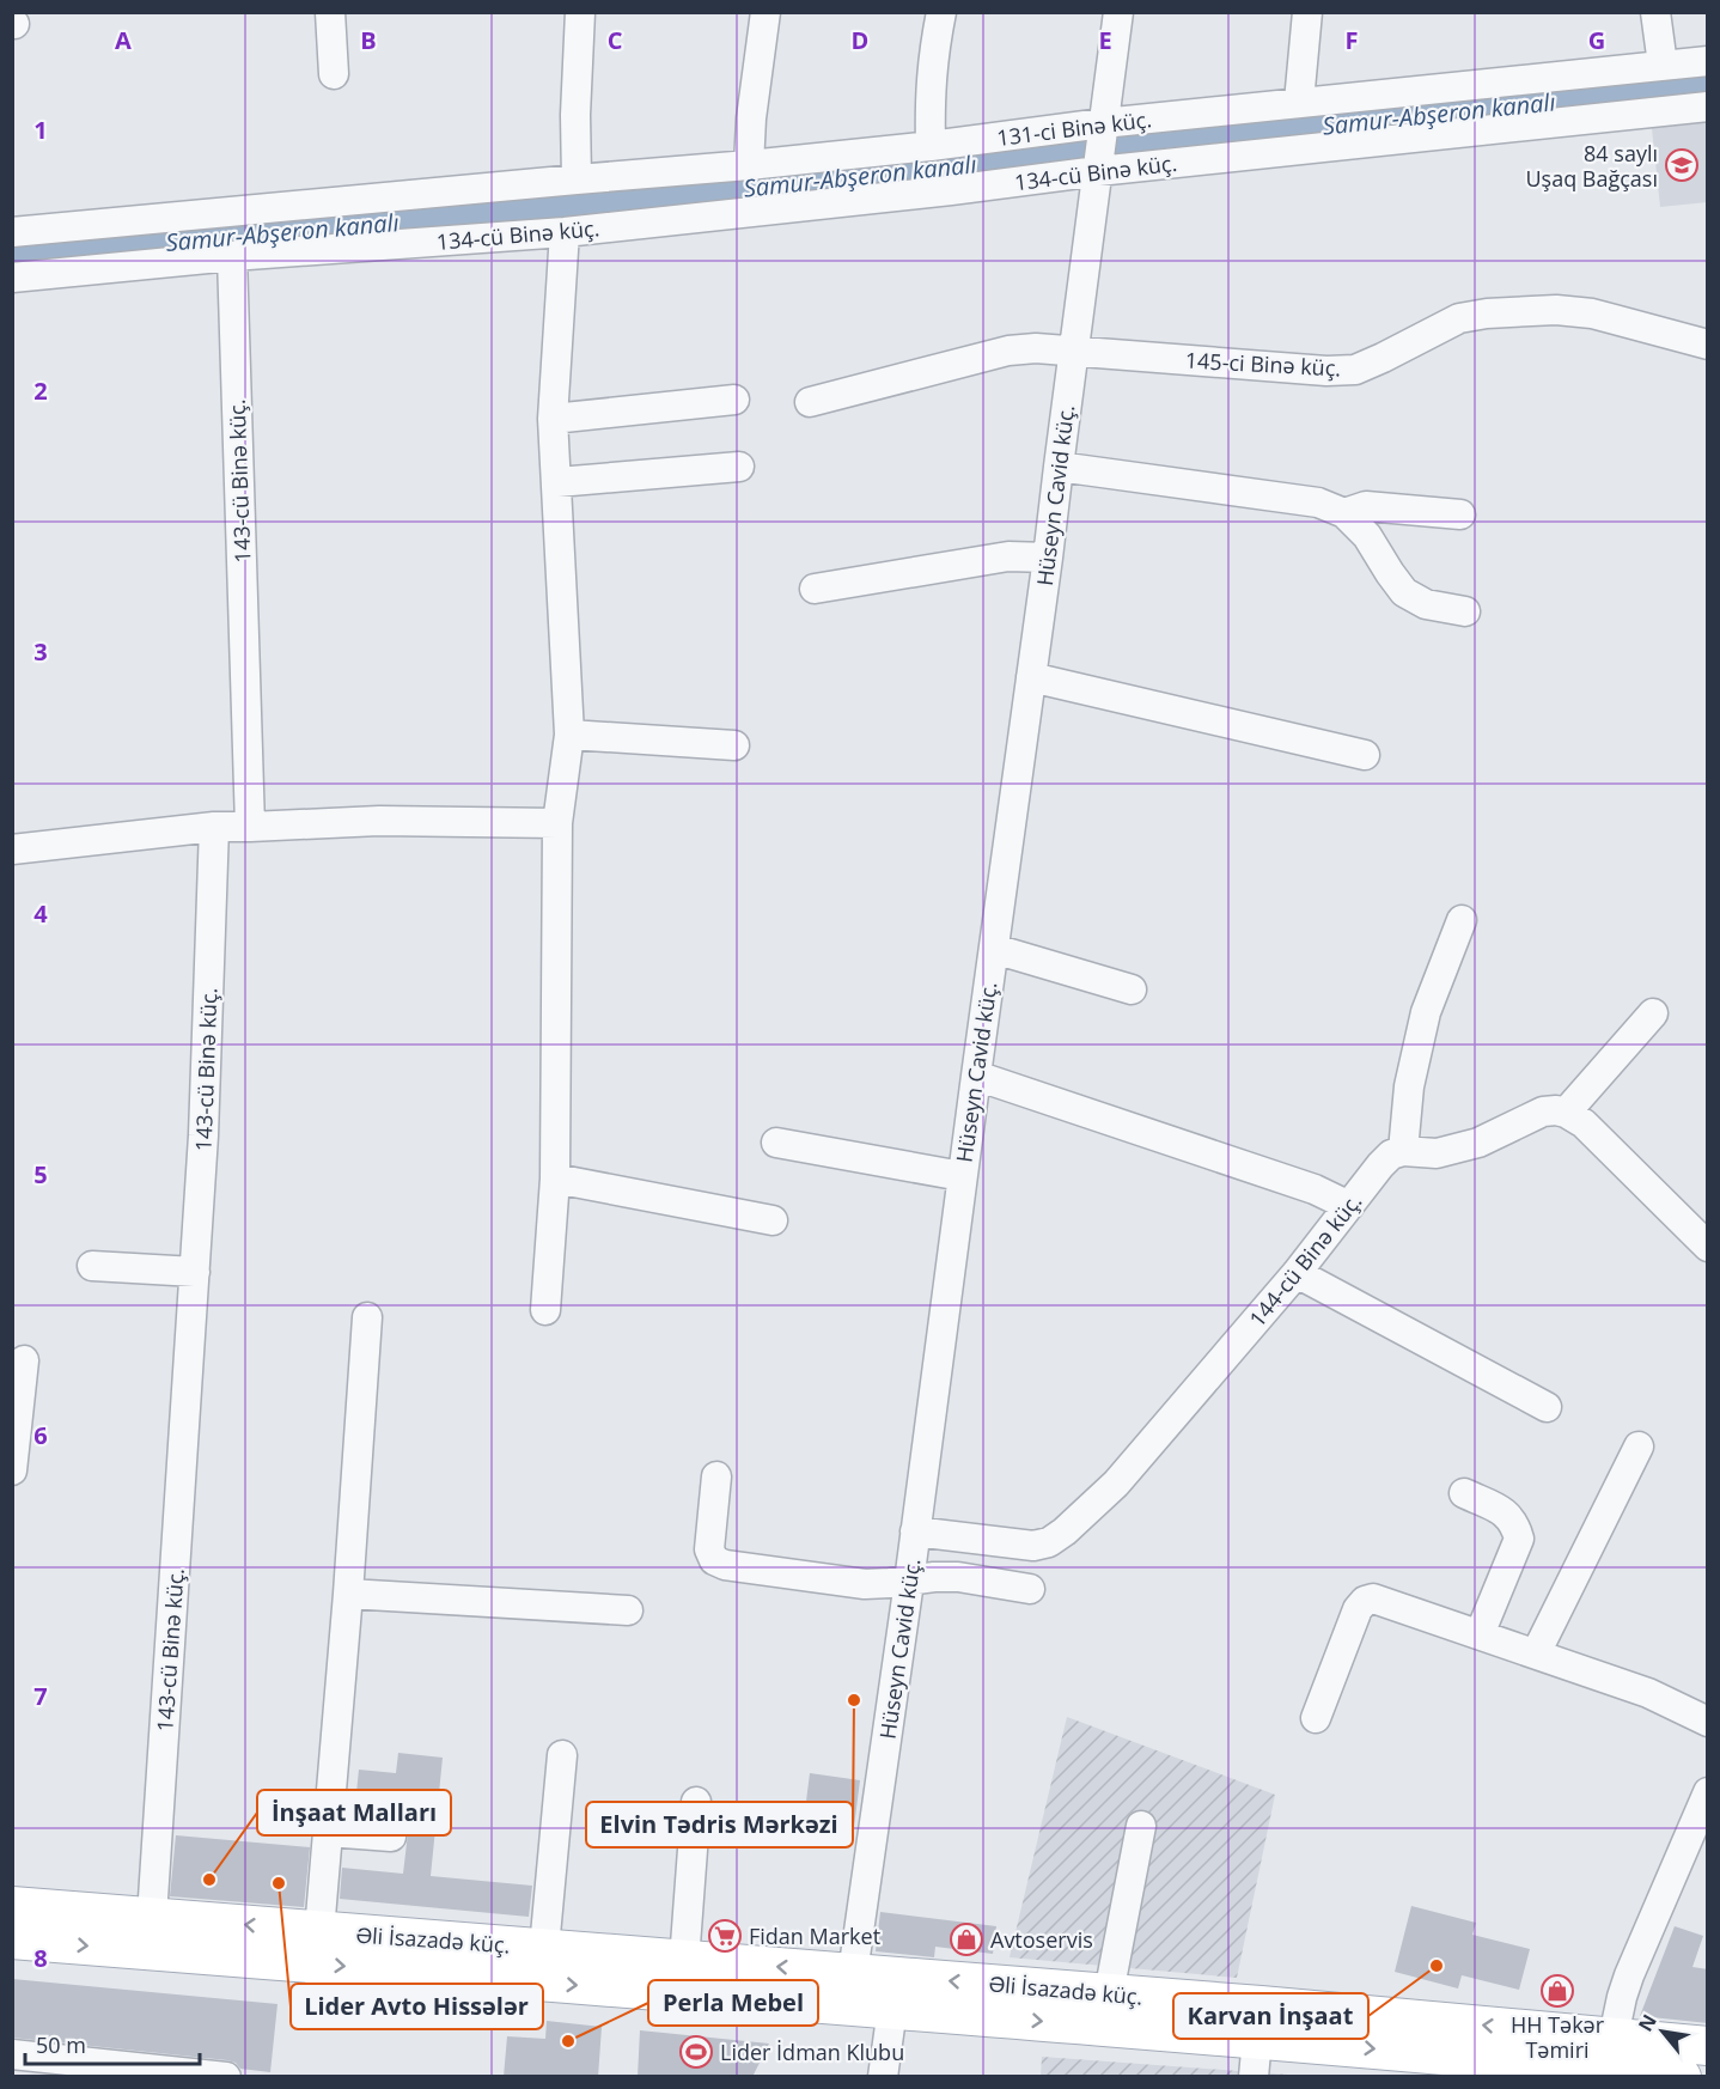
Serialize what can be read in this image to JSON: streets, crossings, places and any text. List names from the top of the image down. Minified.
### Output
{"streets":{"main road":["Əli İsazadə küç."],"street":["131-ci Binə küç.","134-cü Binə küç.","145-ci Binə küç.","143-cü Binə küç.","Hüseyn Cavid küç.","144-cü Binə küç."]},"crossings":[["131-ci Binə küç.","Hüseyn Cavid küç."],["134-cü Binə küç.","143-cü Binə küç."],["134-cü Binə küç.","Hüseyn Cavid küç."],["145-ci Binə küç.","Hüseyn Cavid küç."],["143-cü Binə küç.","Əli İsazadə küç."],["Hüseyn Cavid küç.","144-cü Binə küç."],["Hüseyn Cavid küç.","Əli İsazadə küç."]],"water":["Samur-Abşeron kanalı"],"places":{"school or university":["84 saylı Uşaq Bağçası"],"other":["Elvin Tədris Mərkəzi","İnşaat Malları","Lider Avto Hissələr","Karvan İnşaat","Perla Mebel"],"supermarket":["Fidan Market"],"shop":["Avtoservis","HH Təkər Təmiri"],"sports":["Lider İdman Klubu"]},"scale_bar":"50 m","north":"top left","grid":{"columns":["A","B","C","D","E","F","G"],"rows":["1","2","3","4","5","6","7","8"]}}
